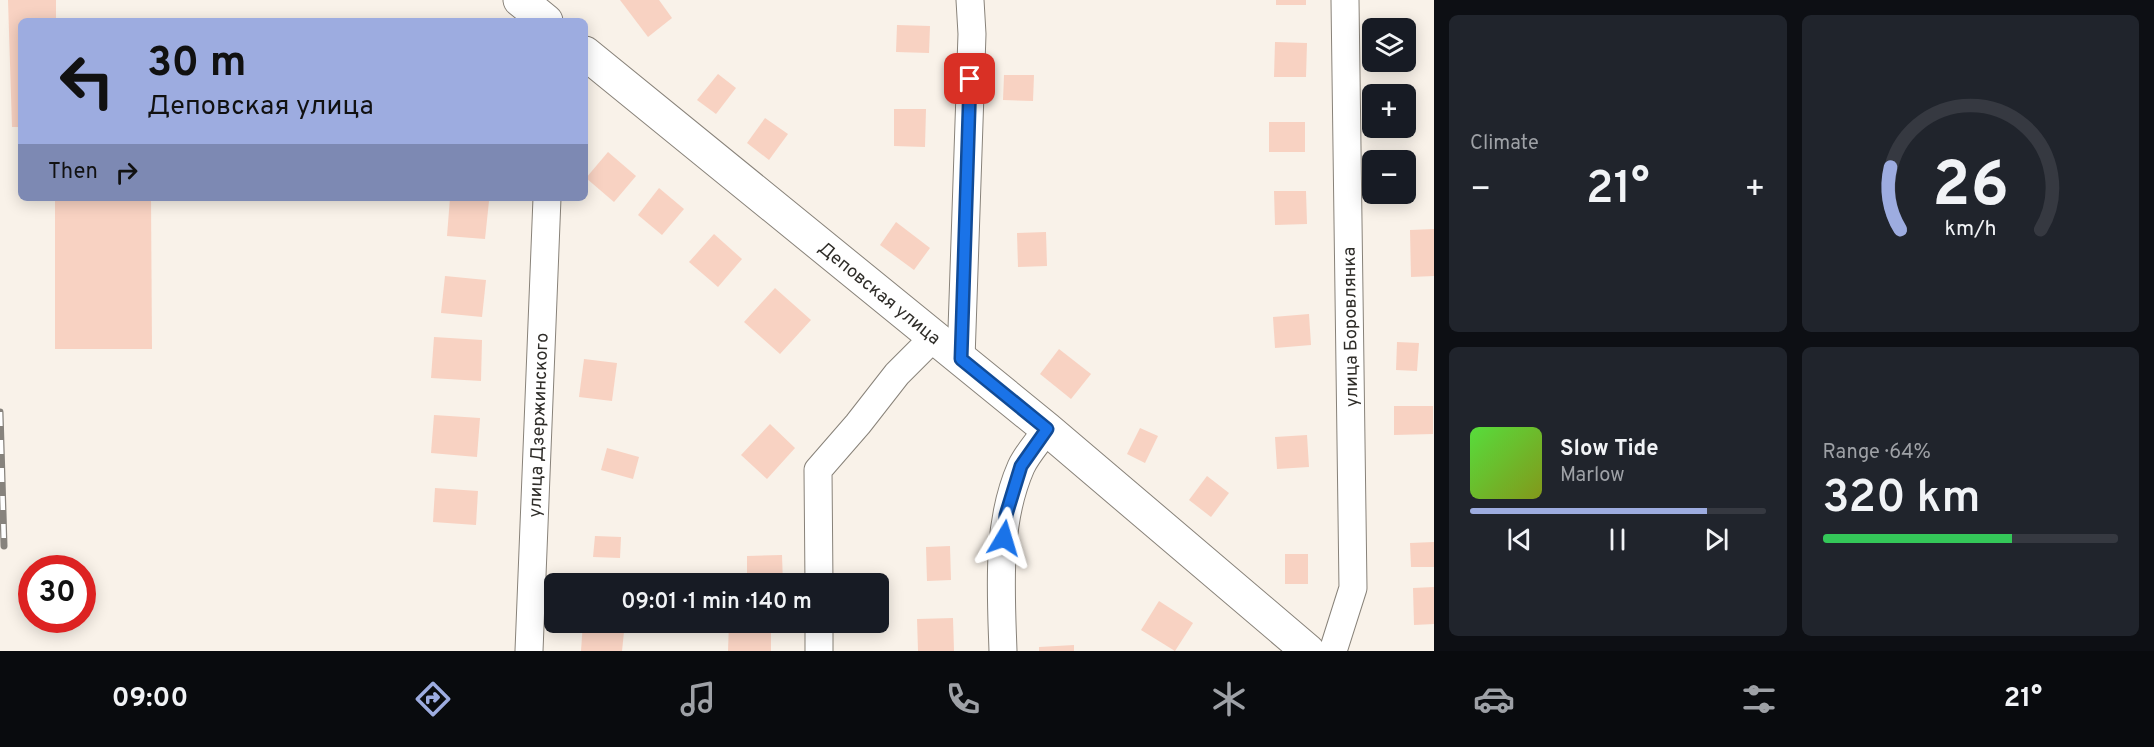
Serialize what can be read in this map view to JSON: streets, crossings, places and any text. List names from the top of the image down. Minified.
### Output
{"streets":{"street":["Деповская улица","улица Боровлянка","улица Дзержинского"]},"page":{"tile":["Climate",["Range · 64%","320 km"]],"map_buttons":["+","−"],"turn":["30 m","Деповская улица"],"then":"Then","heat":["−","21°","+"],"song":["Slow Tide","Marlow"],"limit":"30","trip":"09:01 · 1 min · 140 m","tabs":["09:00","21°"],"gauge":["26","km/h"]}}
